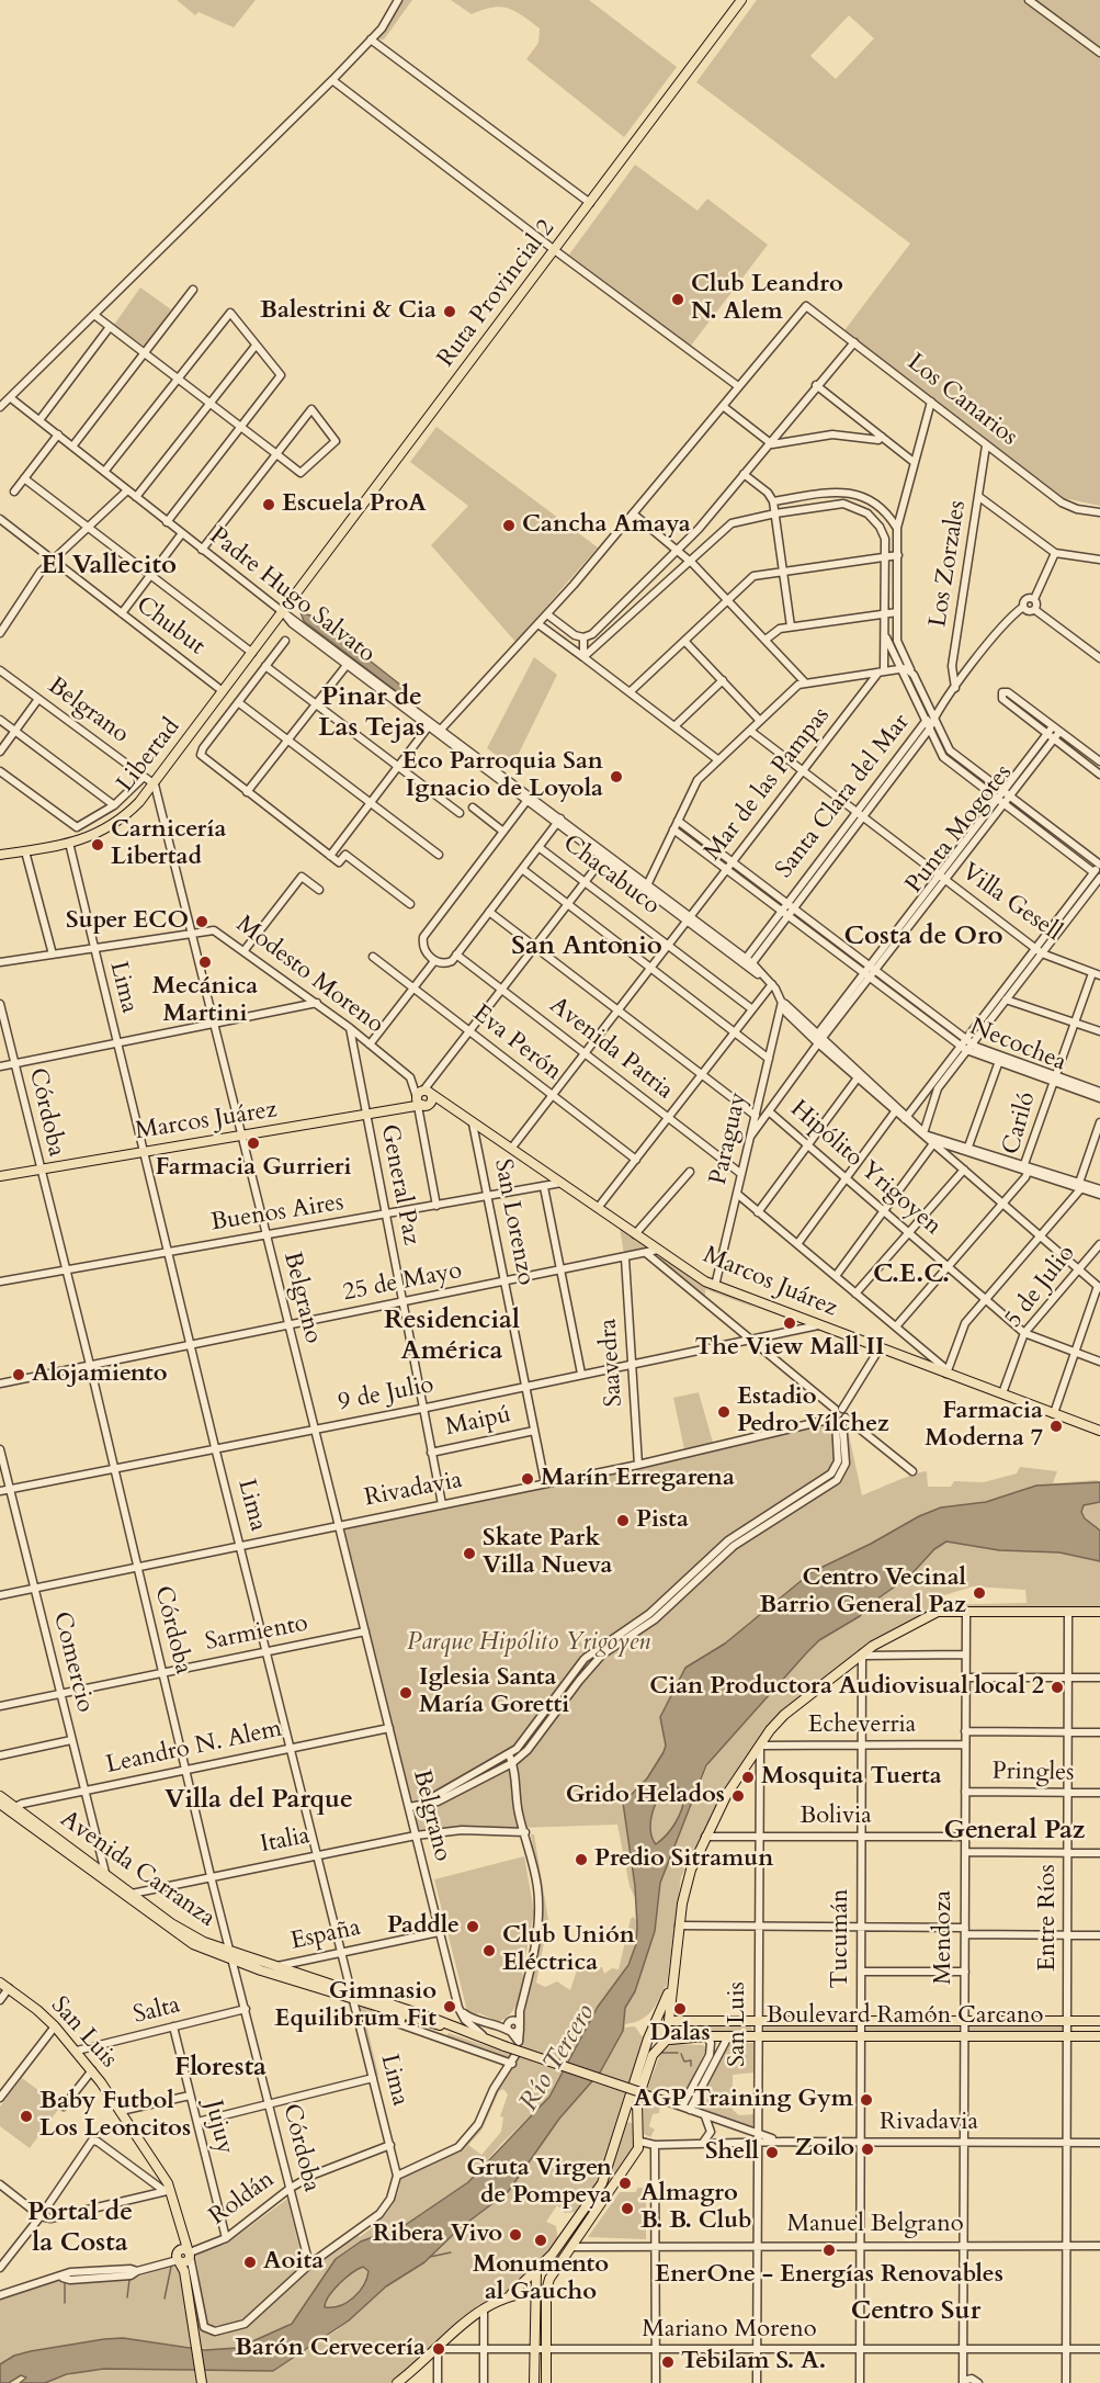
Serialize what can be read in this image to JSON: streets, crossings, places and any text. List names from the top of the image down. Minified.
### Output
{"streets":{"main road":["Ruta Provincial 2","Libertad","Marcos Juárez","Avenida Carranza","Boulevard Ramón Carcano","San Luis"],"street":["Los Canarios","Los Zorzales","Padre Hugo Salvato","Chubut","Belgrano","Mar de las Pampas","Santa Clara del Mar","Punta Mogotes","Chacabuco","Villa Gesell","Modesto Moreno","Lima","Eva Perón","Necochea","Avenida Patria","Córdoba","Cariló","Paraguay","Hipólito Yrigoyen","General Paz","Buenos Aires","San Lorenzo","25 de Mayo","5 de Julio","Saavedra","9 de Julio","Maipú","Rivadavia","Sarmiento","Comercio","Echeverria","Leandro N. Alem","Pringles","Bolivia","Italia","Entre Ríos","España","Mendoza","Tucumán","Salta","Jujuy","Roldán","Manuel Belgrano","Mariano Moreno"]},"crossings":[["Ruta Provincial 2","Padre Hugo Salvato"],["Ruta Provincial 2","Libertad"],["Los Canarios","Los Zorzales"],["Padre Hugo Salvato","Libertad"],["Padre Hugo Salvato","Mar de las Pampas"],["Padre Hugo Salvato","Santa Clara del Mar"],["Padre Hugo Salvato","Punta Mogotes"],["Padre Hugo Salvato","Cariló"],["Padre Hugo Salvato","Paraguay"],["Padre Hugo Salvato","5 de Julio"],["Chubut","Libertad"],["Belgrano","Libertad"],["Belgrano","Modesto Moreno"],["Belgrano","Marcos Juárez"],["Belgrano","Buenos Aires"],["Belgrano","25 de Mayo"],["Belgrano","9 de Julio"],["Belgrano","Rivadavia"],["Belgrano","Sarmiento"],["Belgrano","Leandro N. Alem"],["Belgrano","Italia"],["Belgrano","España"],["Libertad","Lima"],["Mar de las Pampas","Chacabuco"],["Mar de las Pampas","Villa Gesell"],["Mar de las Pampas","Eva Perón"],["Mar de las Pampas","Necochea"],["Mar de las Pampas","Avenida Patria"],["Mar de las Pampas","Marcos Juárez"],["Mar de las Pampas","Hipólito Yrigoyen"],["Santa Clara del Mar","Villa Gesell"],["Santa Clara del Mar","Necochea"],["Punta Mogotes","Villa Gesell"],["Punta Mogotes","Necochea"],["Punta Mogotes","Paraguay"],["Punta Mogotes","Hipólito Yrigoyen"],["Villa Gesell","Cariló"],["Modesto Moreno","Lima"],["Modesto Moreno","Marcos Juárez"],["Modesto Moreno","General Paz"],["Modesto Moreno","Buenos Aires"],["Lima","Marcos Juárez"],["Lima","Buenos Aires"],["Lima","25 de Mayo"],["Lima","9 de Julio"],["Lima","Rivadavia"],["Lima","Sarmiento"],["Lima","Leandro N. Alem"],["Lima","Italia"],["Lima","Avenida Carranza"],["Lima","España"],["Lima","Roldán"],["Necochea","Cariló"],["Avenida Patria","Paraguay"],["Córdoba","Marcos Juárez"],["Córdoba","Buenos Aires"],["Córdoba","25 de Mayo"],["Córdoba","9 de Julio"],["Córdoba","Rivadavia"],["Córdoba","Sarmiento"],["Córdoba","Leandro N. Alem"],["Córdoba","Italia"],["Córdoba","Avenida Carranza"],["Córdoba","Salta"],["Córdoba","Roldán"],["Marcos Juárez","Paraguay"],["Marcos Juárez","General Paz"],["Marcos Juárez","Buenos Aires"],["Marcos Juárez","San Lorenzo"],["Marcos Juárez","25 de Mayo"],["Marcos Juárez","5 de Julio"],["Marcos Juárez","9 de Julio"],["Cariló","Hipólito Yrigoyen"],["Paraguay","Hipólito Yrigoyen"],["Hipólito Yrigoyen","5 de Julio"],["General Paz","Buenos Aires"],["General Paz","25 de Mayo"],["General Paz","9 de Julio"],["General Paz","Maipú"],["General Paz","Rivadavia"],["Buenos Aires","San Lorenzo"],["San Lorenzo","25 de Mayo"],["San Lorenzo","9 de Julio"],["San Lorenzo","Maipú"],["San Lorenzo","Rivadavia"],["25 de Mayo","Saavedra"],["Saavedra","9 de Julio"],["Saavedra","Rivadavia"],["9 de Julio","Comercio"],["Rivadavia","Comercio"],["Rivadavia","Entre Ríos"],["Rivadavia","Mendoza"],["Rivadavia","Tucumán"],["Rivadavia","San Luis"],["Sarmiento","Comercio"],["Comercio","Leandro N. Alem"],["Comercio","Avenida Carranza"],["Echeverria","Mendoza"],["Echeverria","Tucumán"],["Echeverria","San Luis"],["Leandro N. Alem","Avenida Carranza"],["Pringles","Entre Ríos"],["Pringles","Mendoza"],["Bolivia","Mendoza"],["Bolivia","Tucumán"],["Bolivia","San Luis"],["Italia","Avenida Carranza"],["Avenida Carranza","España"],["Entre Ríos","Boulevard Ramón Carcano"],["Entre Ríos","Manuel Belgrano"],["Entre Ríos","Mariano Moreno"],["Mendoza","Boulevard Ramón Carcano"],["Mendoza","Manuel Belgrano"],["Mendoza","Mariano Moreno"],["Tucumán","Boulevard Ramón Carcano"],["Tucumán","Manuel Belgrano"],["Tucumán","Mariano Moreno"],["Salta","San Luis"],["Salta","Jujuy"],["Boulevard Ramón Carcano","San Luis"],["San Luis","Roldán"],["San Luis","Manuel Belgrano"],["San Luis","Mariano Moreno"],["Jujuy","Roldán"]],"districts":["El Vallecito","Pinar de Las Tejas","Costa de Oro","San Antonio","C.E.C.","Residencial América","Villa del Parque","General Paz","Floresta","Portal de la Costa","Centro Sur"],"water":["Río Tercero"],"parks":["Parque Hipólito Yrigoyen"],"places":["Club Leandro N. Alem","Balestrini & Cia","Escuela ProA","Cancha Amaya","Eco Parroquia San Ignacio de Loyola","Carnicería Libertad","Super ECO","Mecánica Martini","Farmacia Gurrieri","The View Mall II","Alojamiento","Estadio Pedro Vílchez","Farmacia Moderna 7","Marín Erregarena","Pista","Skate Park Villa Nueva","Centro Vecinal Barrio General Paz","Cian Productora Audiovisual local 2","Iglesia Santa María Goretti","Mosquita Tuerta","Grido Helados","Predio Sitramun","Paddle","Club Unión Eléctrica","Gimnasio Equilibrum Fit","Dalas","AGP Training Gym","Baby Futbol Los Leoncitos","Zoilo","Shell","Gruta Virgen de Pompeya","Almagro B. B. Club","Ribera Vivo","Monumento al Gaucho","EnerOne - Energías Renovables","Aoita","Barón Cervecería","Tebilam S. A."]}
